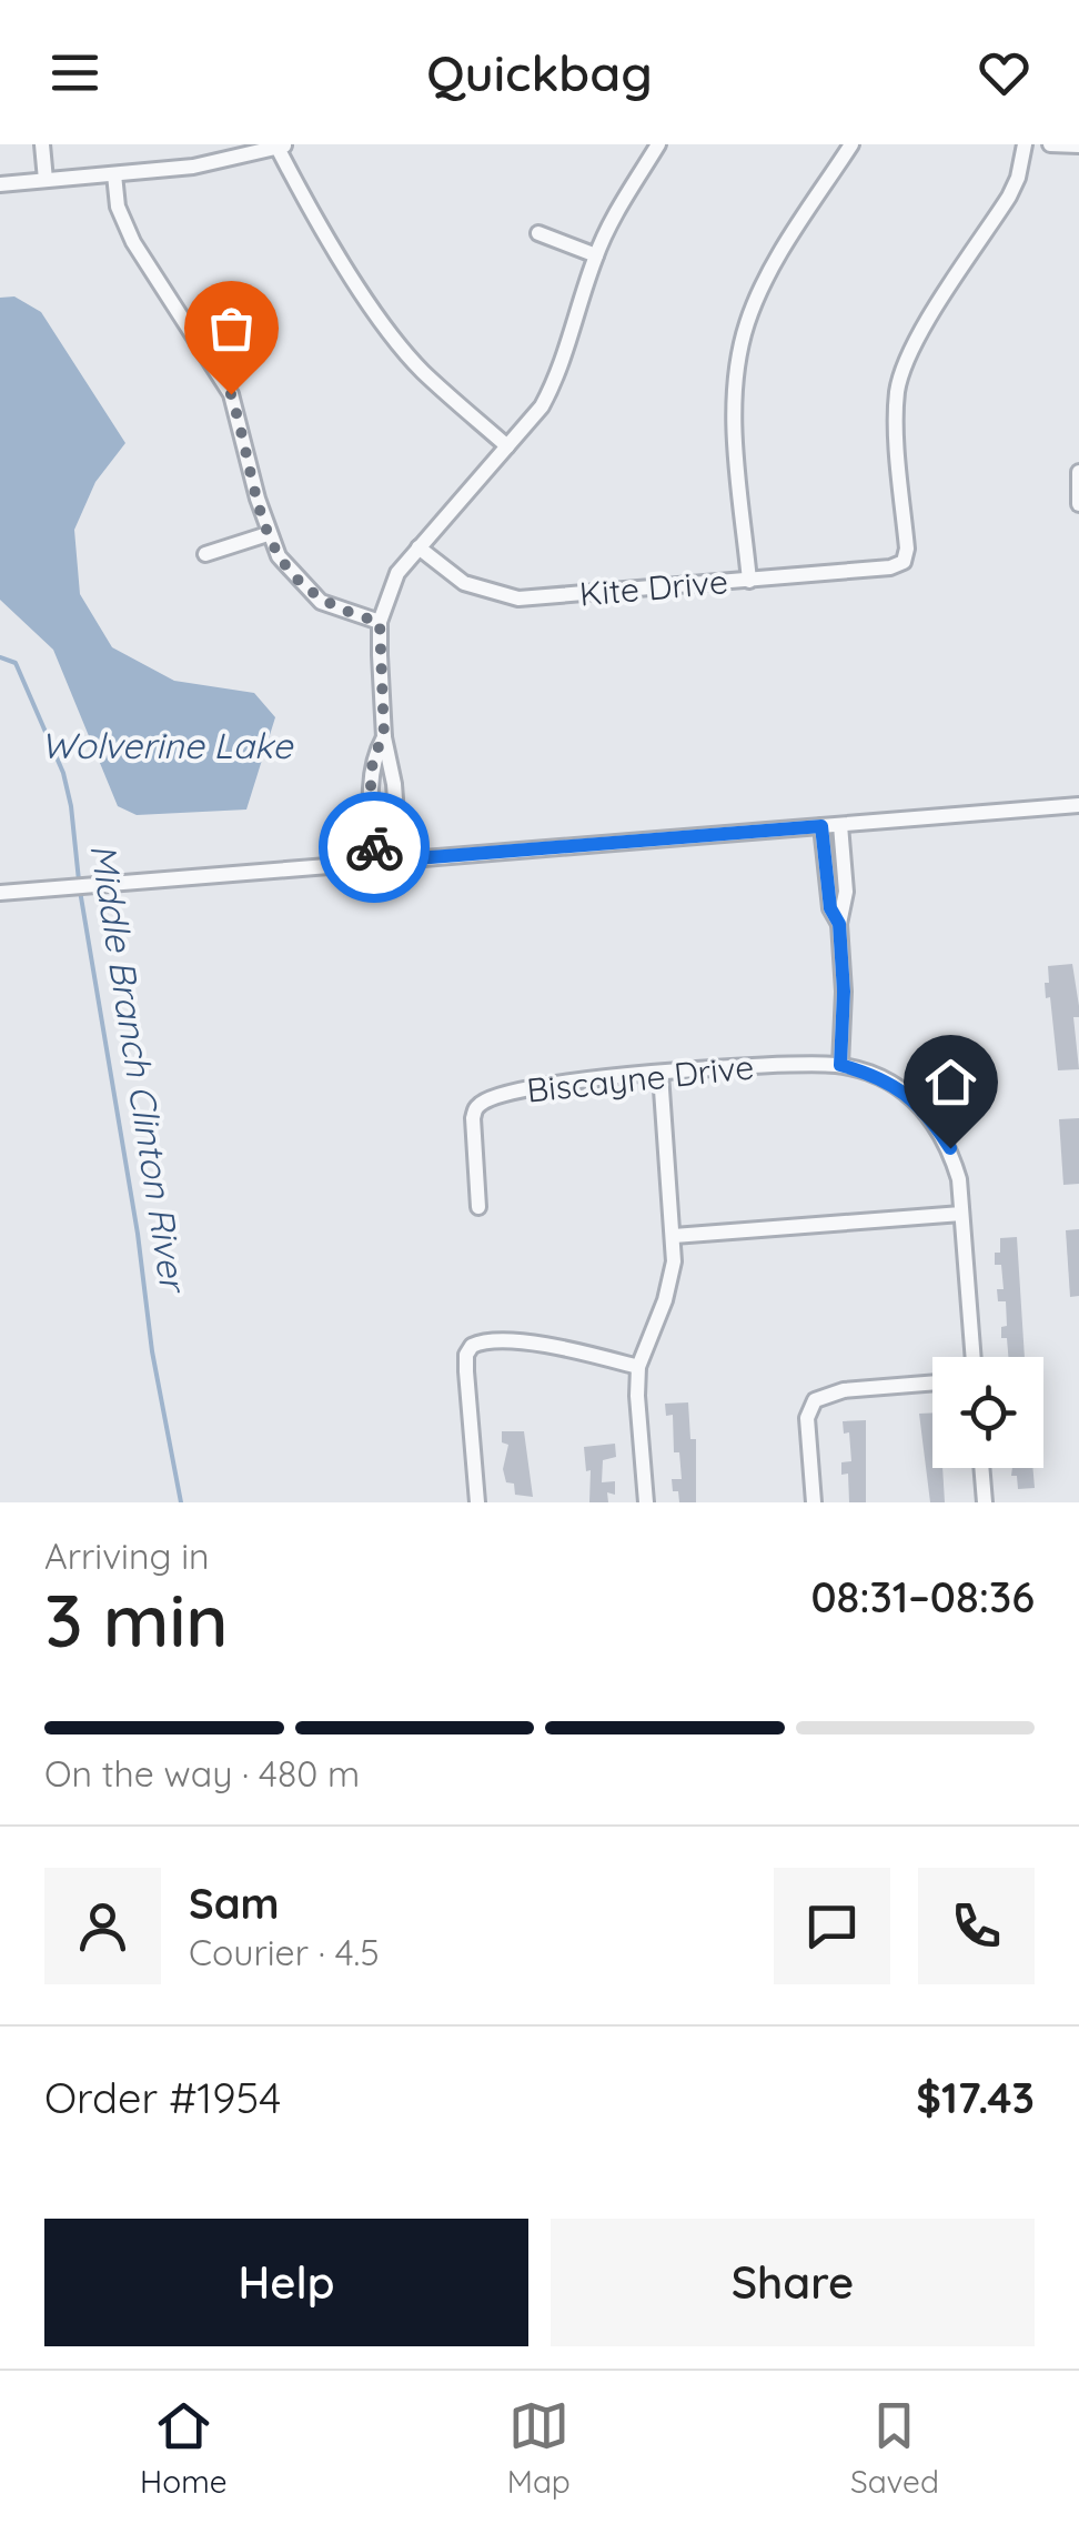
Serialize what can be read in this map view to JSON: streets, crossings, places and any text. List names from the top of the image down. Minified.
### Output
{"streets":{"street":["Kite Drive","Biscayne Drive"]},"water":["Wolverine Lake","Middle Branch Clinton River"],"page":{"header":"Quickbag","heading":["3 min","Arriving in","08:31–08:36"],"panel":["Sam","Courier · 4.5","Order #1954","$17.43"],"bar":"On the way · 480 m","buttons":["Help","Share"],"tabs":["Home","Map","Saved"]}}
